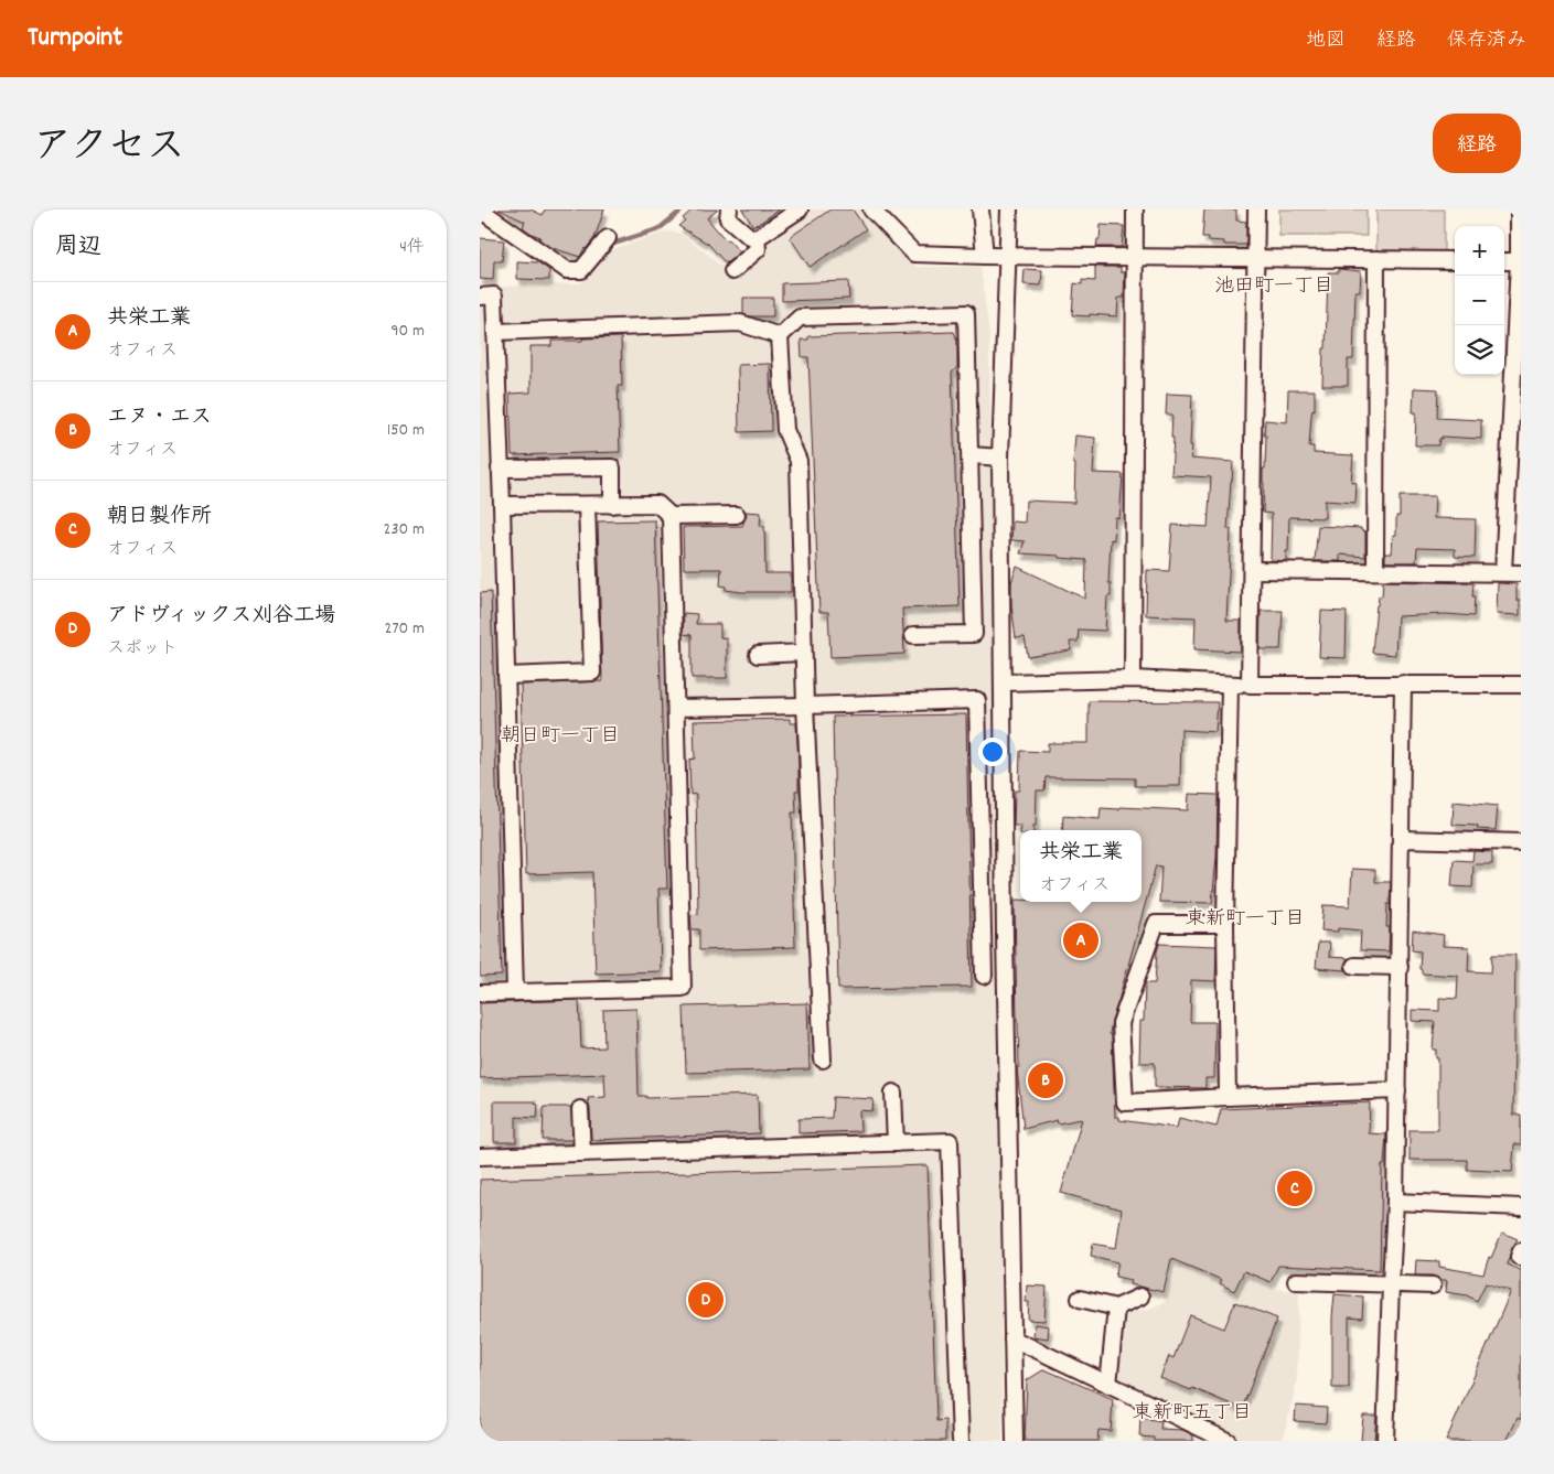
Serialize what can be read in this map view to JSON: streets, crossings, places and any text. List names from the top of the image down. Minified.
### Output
{"districts":["池田町一丁目","朝日町一丁目","東新町一丁目","東新町五丁目"],"page":{"header":"Turnpoint","nav":["地図","経路","保存済み"],"title":"アクセス","buttons":"経路","heading":["周辺","4件"],"map_buttons":["+","−"],"list":[{"mark":"A","name":"共栄工業","note":"オフィス","value":"90 m"},{"mark":"B","name":"エヌ・エス","note":"オフィス","value":"150 m"},{"mark":"C","name":"朝日製作所","note":"オフィス","value":"230 m"},{"mark":"D","name":"アドヴィックス刈谷工場","note":"スポット","value":"270 m"}],"popup":["共栄工業","オフィス"],"pins":["A","B","C","D"]}}
